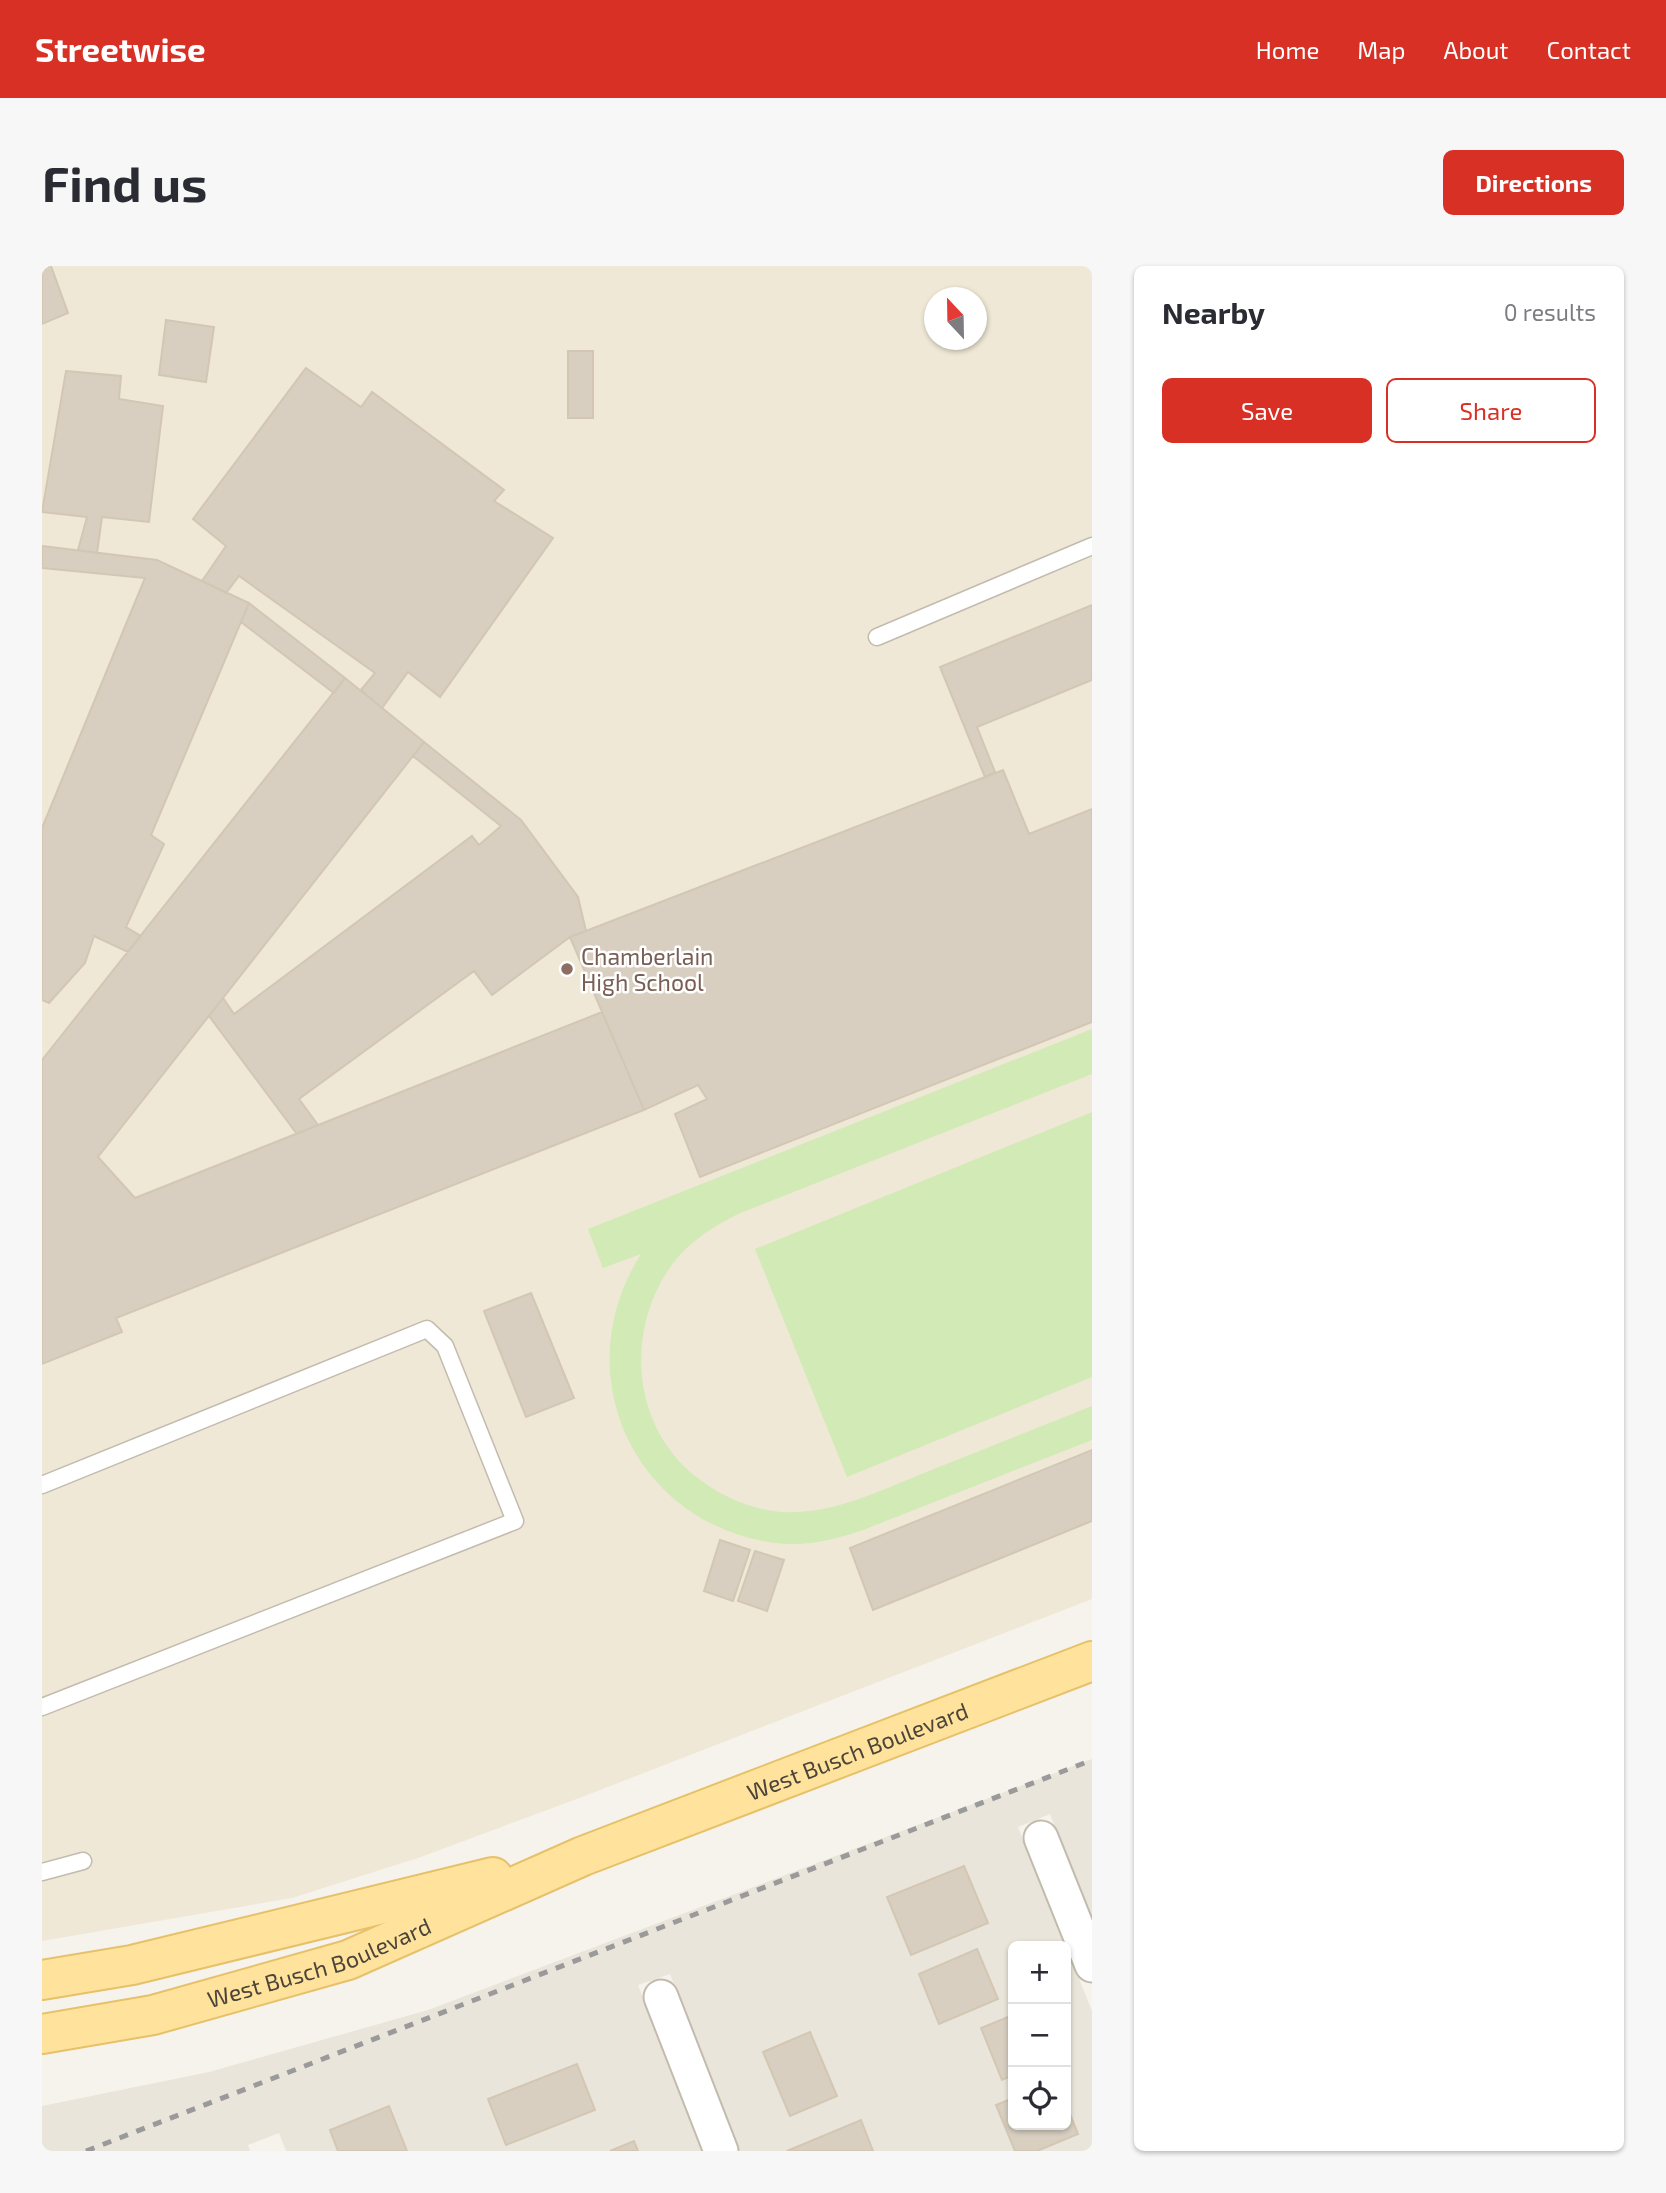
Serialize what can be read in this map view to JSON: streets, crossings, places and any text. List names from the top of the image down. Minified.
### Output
{"streets":{"main road":["West Busch Boulevard"]},"places":["Chamberlain High School"],"north":"top","page":{"header":"Streetwise","nav":["Home","Map","About","Contact"],"buttons":["Directions",["Save","Share"]],"title":"Find us","heading":["Nearby","0 results"],"map_buttons":["+","−"]}}
